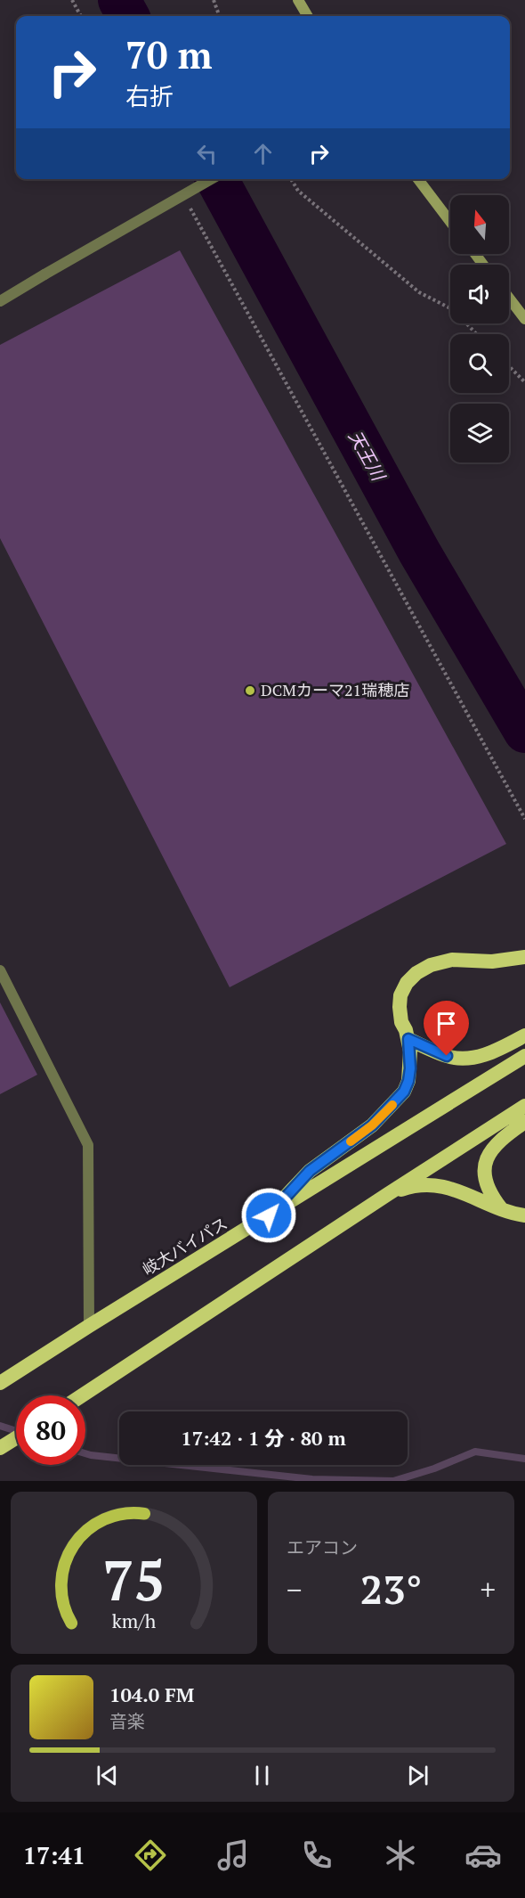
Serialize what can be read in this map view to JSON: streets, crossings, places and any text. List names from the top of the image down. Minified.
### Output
{"streets":{"highway":["岐大バイパス"]},"water":["天王川"],"places":["DCMカーマ21瑞穂店"],"north":"top","page":{"turn":["70 m","右折"],"limit":"80","trip":"17:42 · 1 分 · 80 m","tile":"エアコン","heat":["−","23°","+"],"song":["104.0 FM","音楽"],"tabs":"17:41","gauge":["75","km/h"]}}
